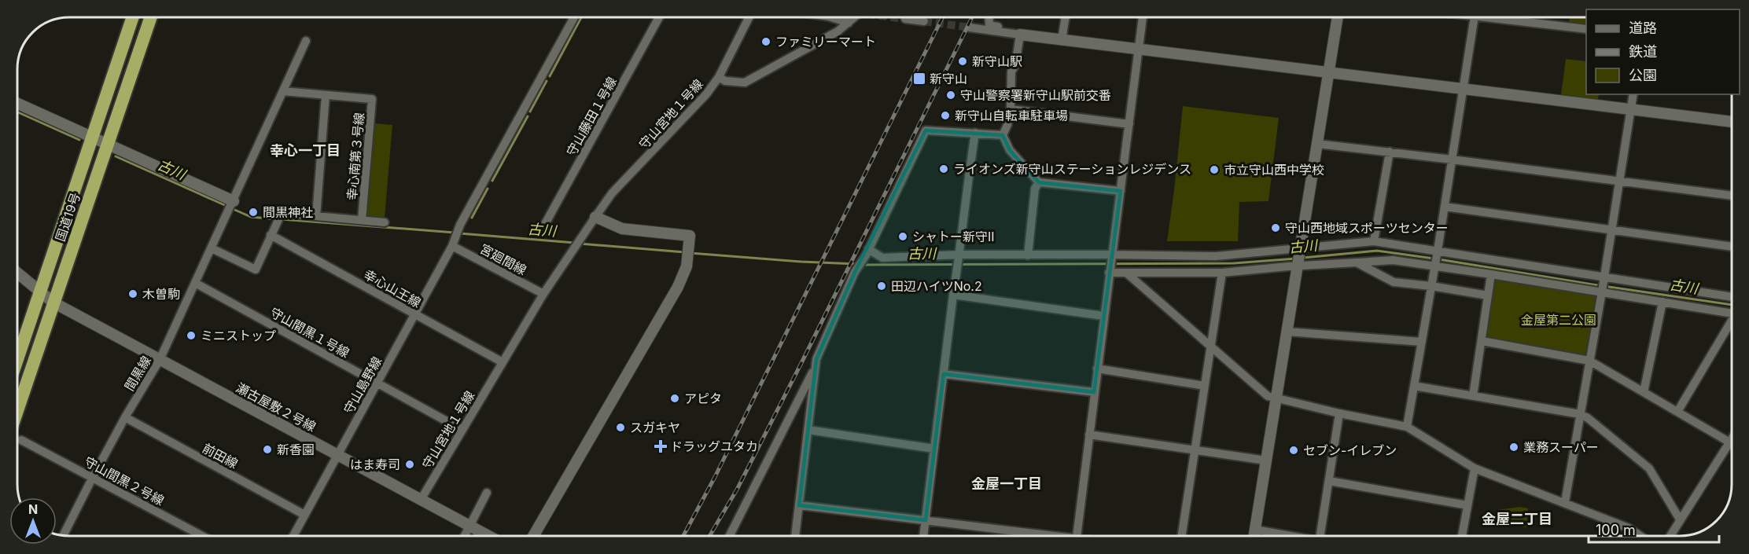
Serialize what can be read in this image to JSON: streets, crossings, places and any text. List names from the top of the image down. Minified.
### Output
{"streets":{"highway":["国道19号"],"street":["守山宮地１号線","守山藤田１号線","幸心南第３号線","宮廻間線","幸心山王線","守山間黒１号線","間黒線","守山島野線","瀬古屋敷２号線","前田線","守山間黒２号線"]},"crossings":[["守山宮地１号線","宮廻間線"],["守山宮地１号線","幸心山王線"],["守山宮地１号線","守山間黒１号線"],["守山宮地１号線","瀬古屋敷２号線"],["国道19号","瀬古屋敷２号線"],["宮廻間線","守山島野線"],["幸心山王線","守山島野線"],["守山間黒１号線","間黒線"],["守山間黒１号線","守山島野線"],["間黒線","瀬古屋敷２号線"],["間黒線","前田線"],["間黒線","守山間黒２号線"],["守山島野線","瀬古屋敷２号線"],["守山島野線","前田線"]],"districts":["幸心一丁目","金屋一丁目","金屋二丁目"],"water":["古川"],"parks":["金屋第二公園"],"places":{"other":["ファミリーマート","新守山駅","守山警察署新守山駅前交番","新守山自転車駐車場","ライオンズ新守山ステーションレジデンス","市立守山西中学校","間黒神社","守山西地域スポーツセンター","シャトー新守II","田辺ハイツNo.2","木曽駒","ミニストップ","アピタ","スガキヤ","業務スーパー","新香園","セブン-イレブン","はま寿司"],"transit":["新守山"],"health":["ドラッグユタカ"]},"legend":["道路","鉄道","公園"],"scale_bar":"100 m","north":"top"}
